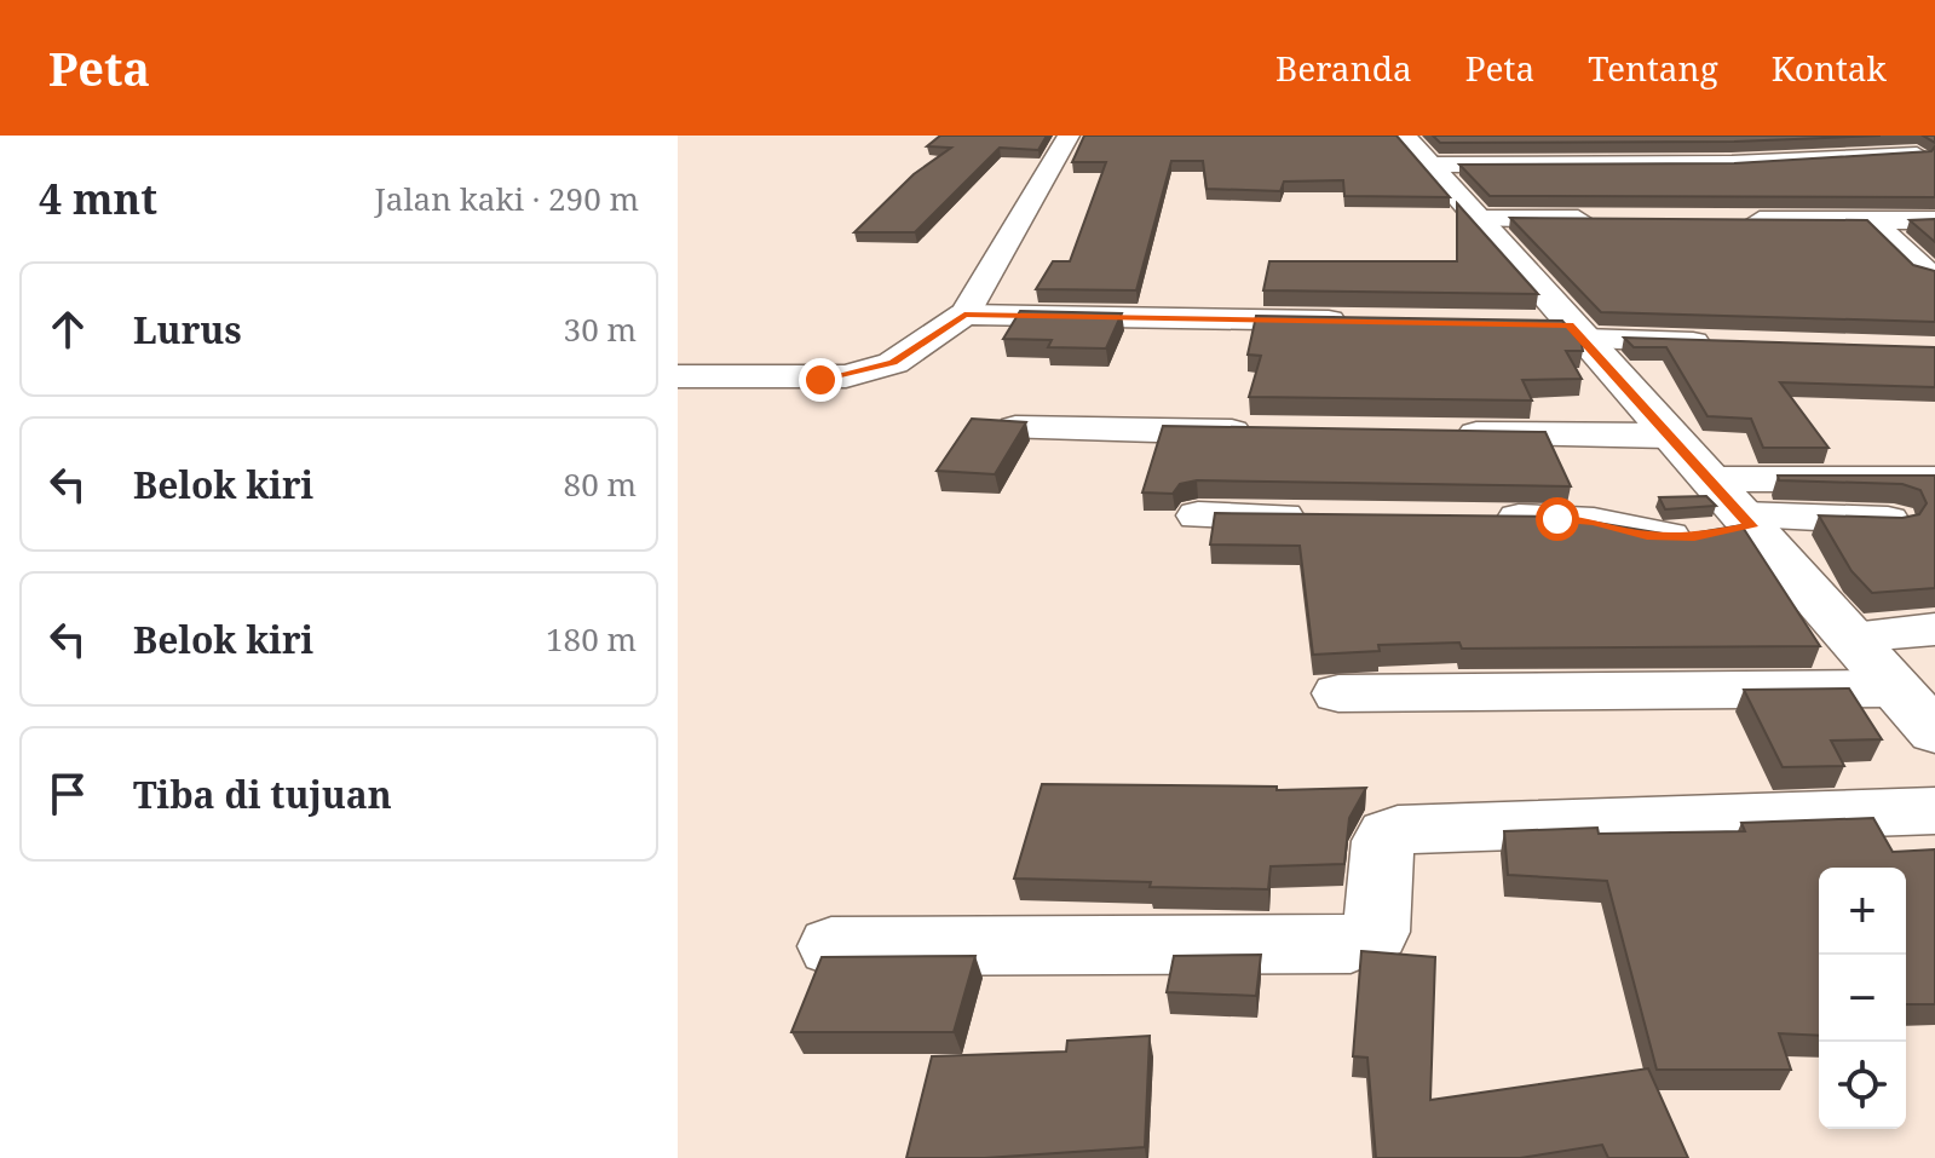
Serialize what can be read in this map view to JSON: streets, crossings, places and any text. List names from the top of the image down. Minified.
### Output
{"page":{"header":"Peta","nav":["Beranda","Peta","Tentang","Kontak"],"heading":["4 mnt","Jalan kaki · 290 m"],"list":[["Lurus","30 m"],["Belok kiri","80 m"],["Belok kiri","180 m"],"Tiba di tujuan"],"map_buttons":["+","−"]}}
